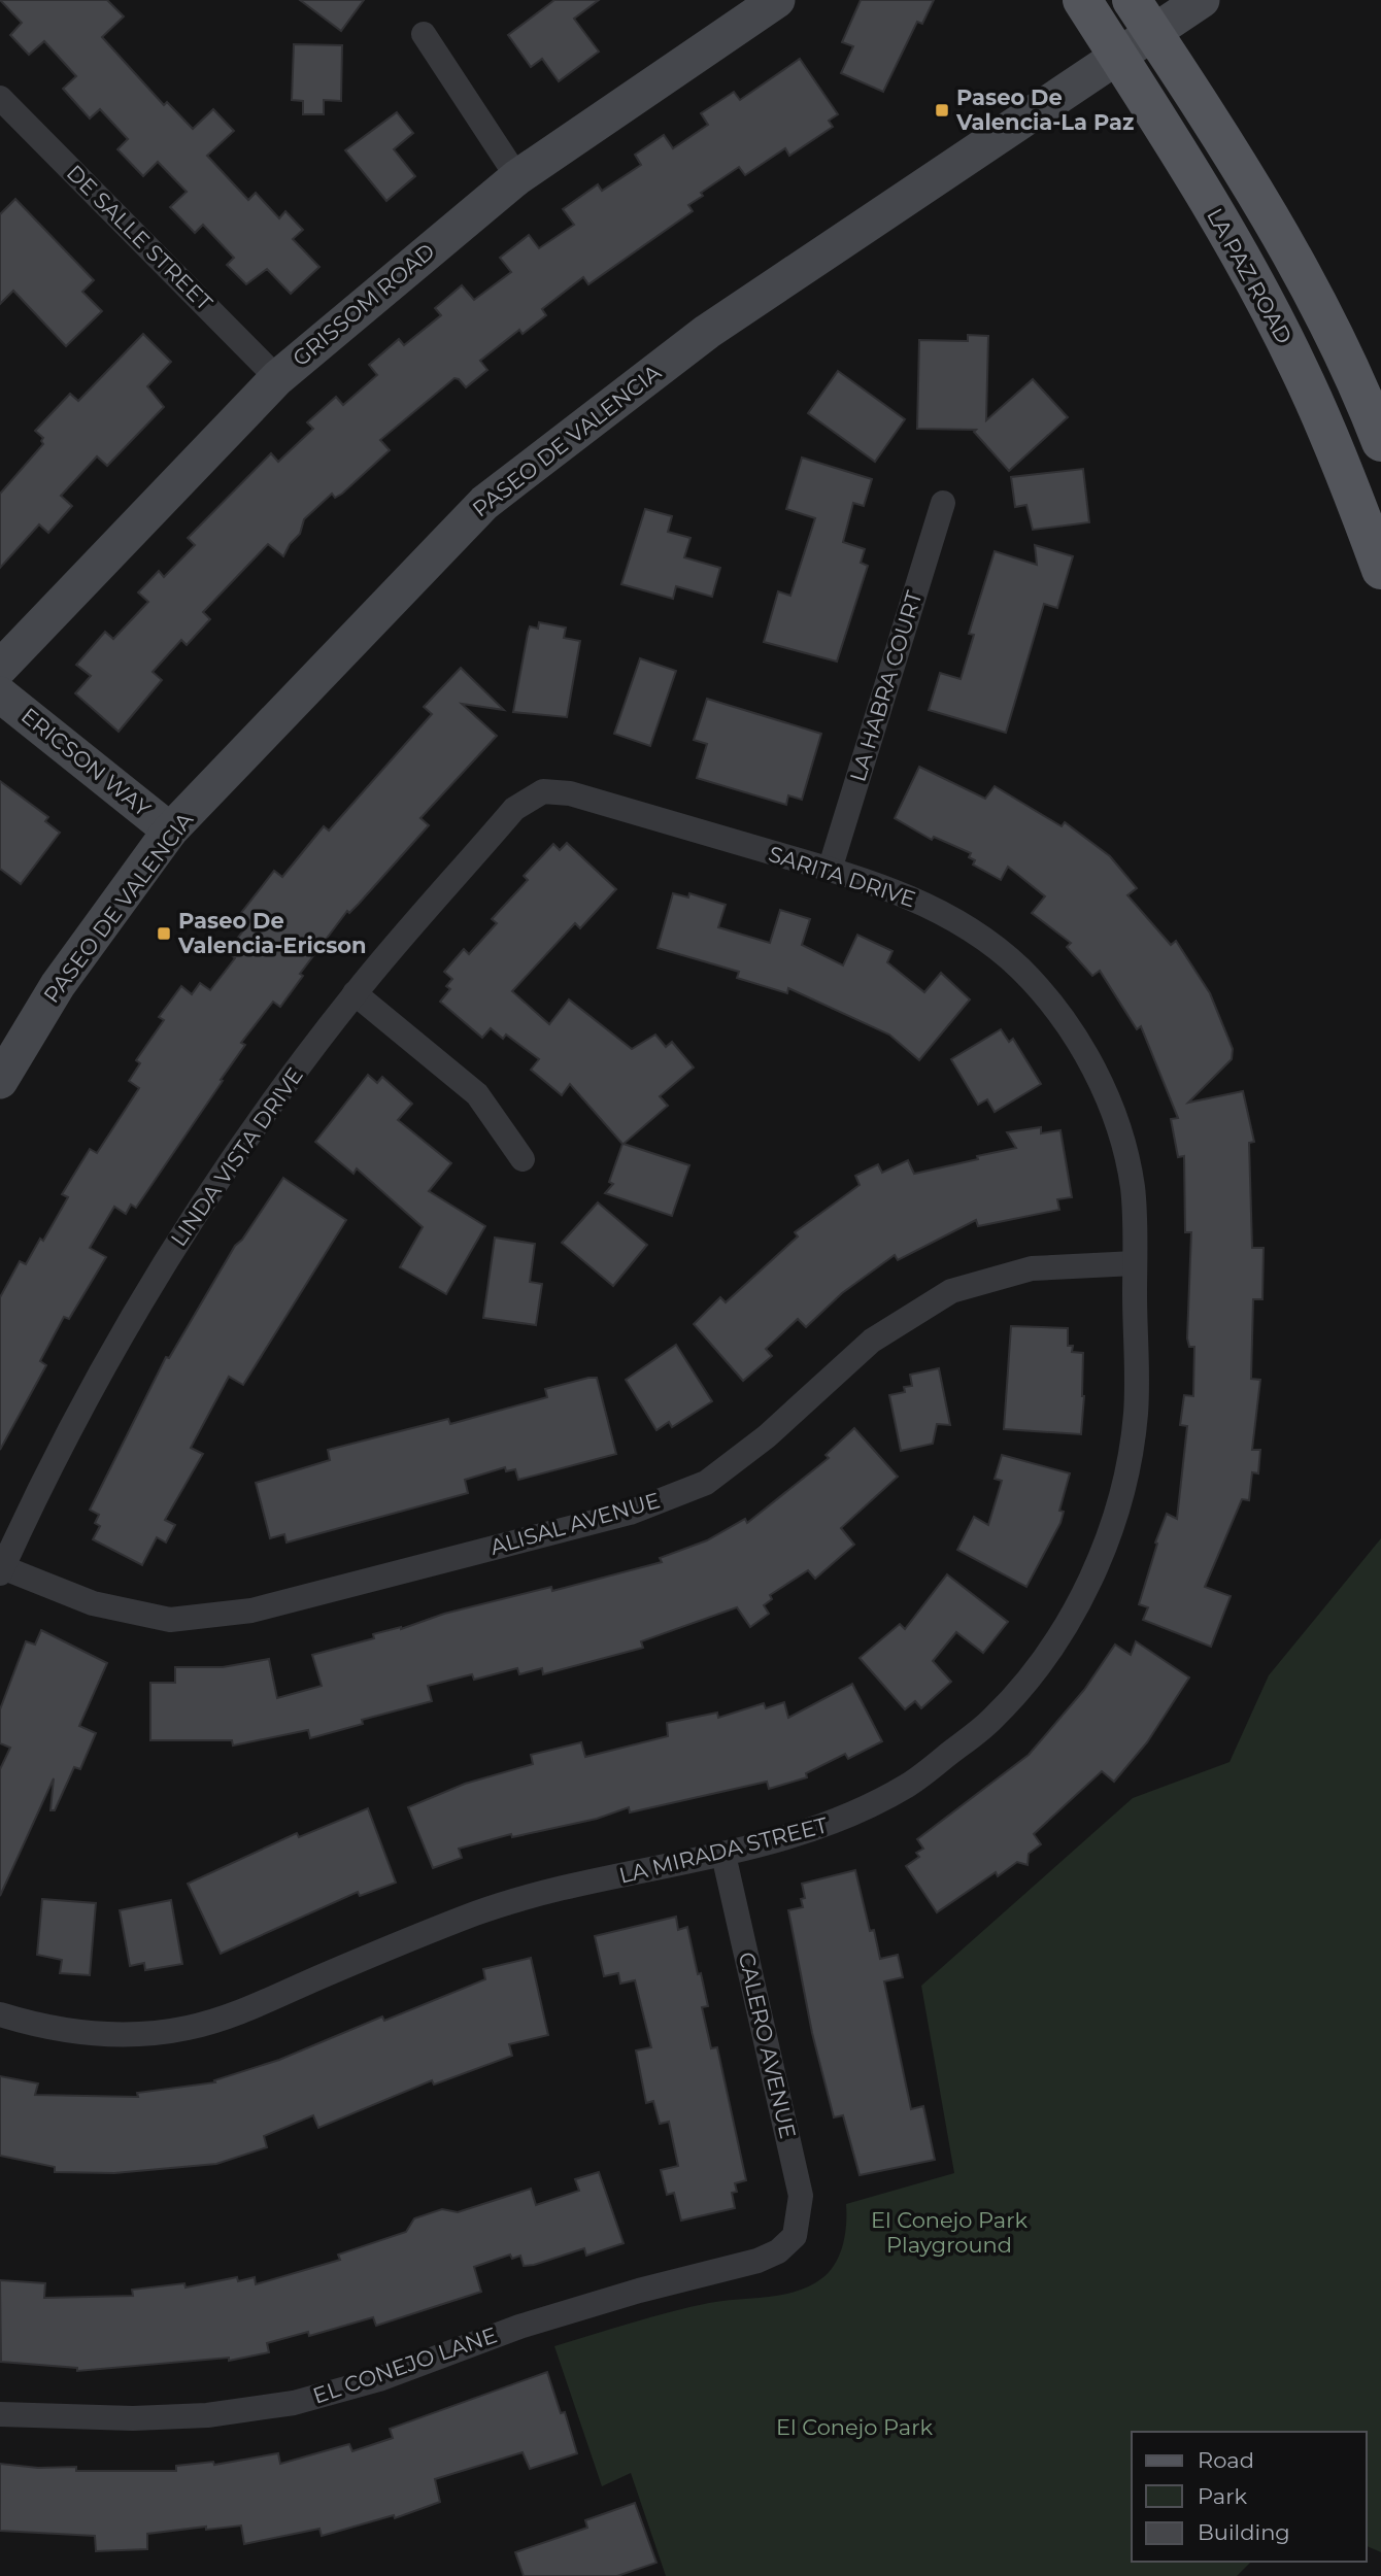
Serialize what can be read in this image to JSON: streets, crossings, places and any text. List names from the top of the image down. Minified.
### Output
{"streets":{"main road":["LA PAZ ROAD","GRISSOM ROAD","PASEO DE VALENCIA","ERICSON WAY"],"street":["DE SALLE STREET","LA HABRA COURT","SARITA DRIVE","LINDA VISTA DRIVE","ALISAL AVENUE","LA MIRADA STREET","CALERO AVENUE","EL CONEJO LANE"]},"crossings":[["DE SALLE STREET","GRISSOM ROAD"],["LA PAZ ROAD","PASEO DE VALENCIA"],["PASEO DE VALENCIA","ERICSON WAY"],["LA HABRA COURT","SARITA DRIVE"],["SARITA DRIVE","LINDA VISTA DRIVE"],["SARITA DRIVE","ALISAL AVENUE"],["SARITA DRIVE","LA MIRADA STREET"],["LINDA VISTA DRIVE","ALISAL AVENUE"],["ALISAL AVENUE","LA MIRADA STREET"],["LA MIRADA STREET","CALERO AVENUE"],["CALERO AVENUE","EL CONEJO LANE"]],"parks":["El Conejo Park Playground","El Conejo Park"],"places":{"transit":["Paseo De Valencia-La Paz","Paseo De Valencia-Ericson"]},"legend":["Road","Park","Building"]}
